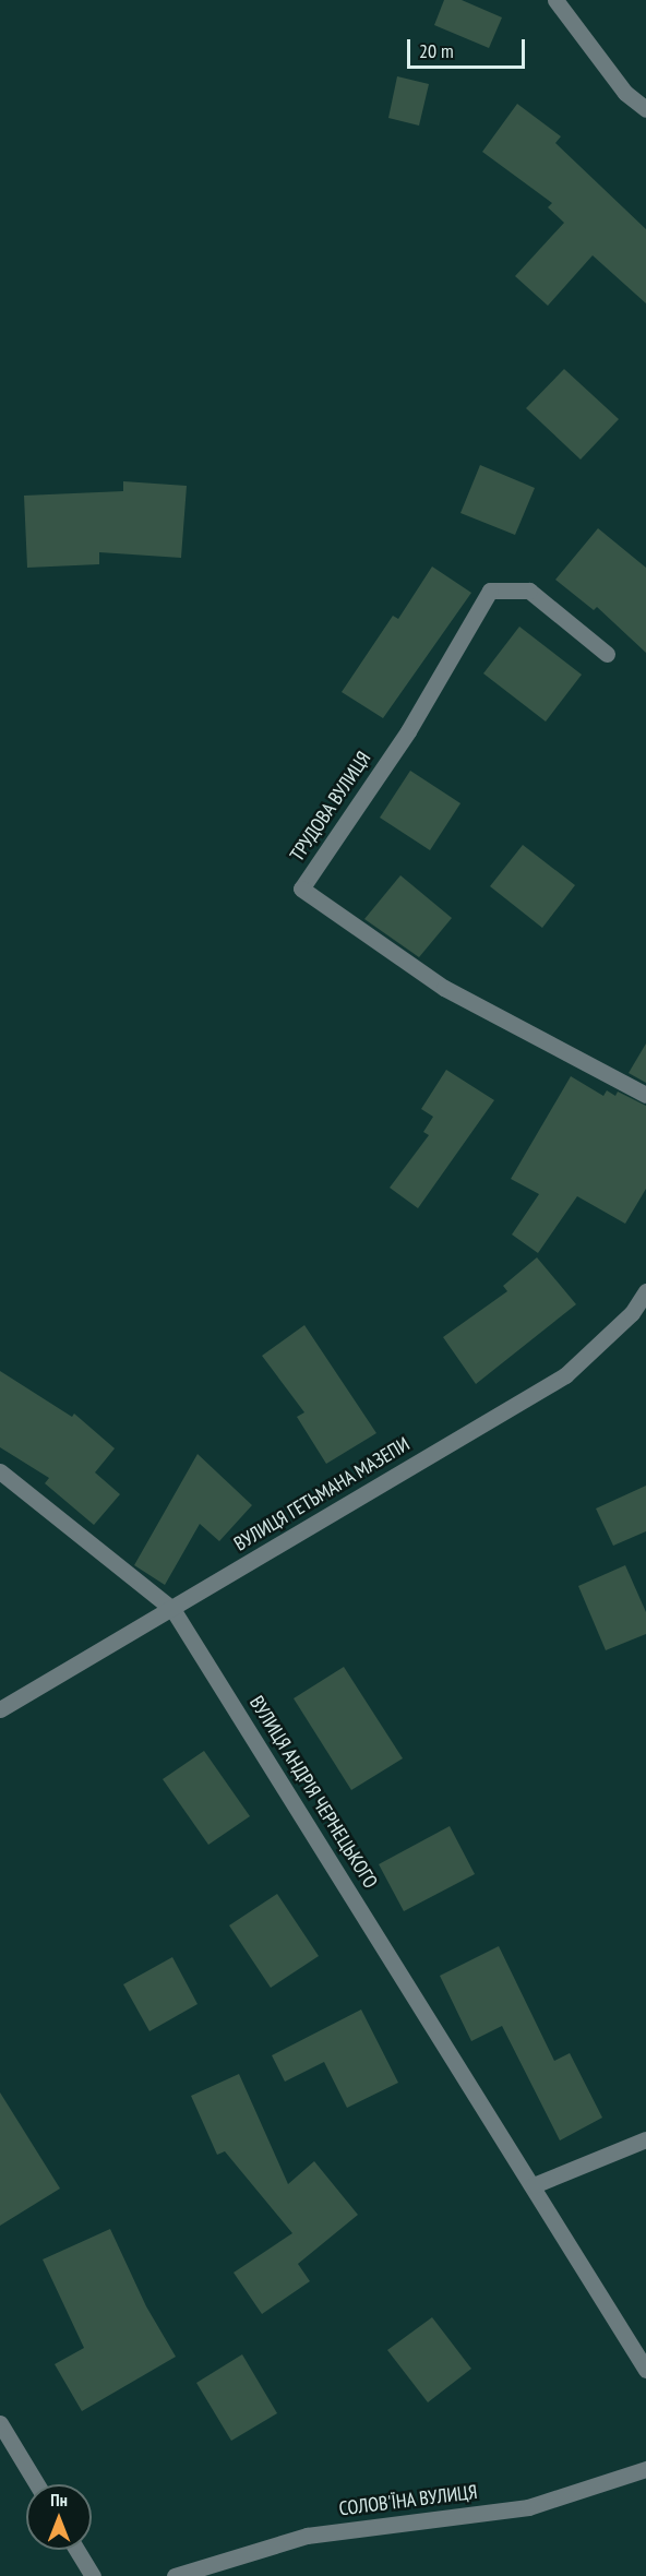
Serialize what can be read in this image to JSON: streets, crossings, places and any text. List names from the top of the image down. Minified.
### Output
{"streets":{"street":["ТРУДОВА ВУЛИЦЯ","ВУЛИЦЯ ГЕТЬМАНА МАЗЕПИ","ВУЛИЦЯ АНДРІЯ ЧЕРНЕЦЬКОГО","СОЛОВ'ЇНА ВУЛИЦЯ"]},"crossings":[["ВУЛИЦЯ ГЕТЬМАНА МАЗЕПИ","ВУЛИЦЯ АНДРІЯ ЧЕРНЕЦЬКОГО"]],"scale_bar":"20 m","north":"top"}
